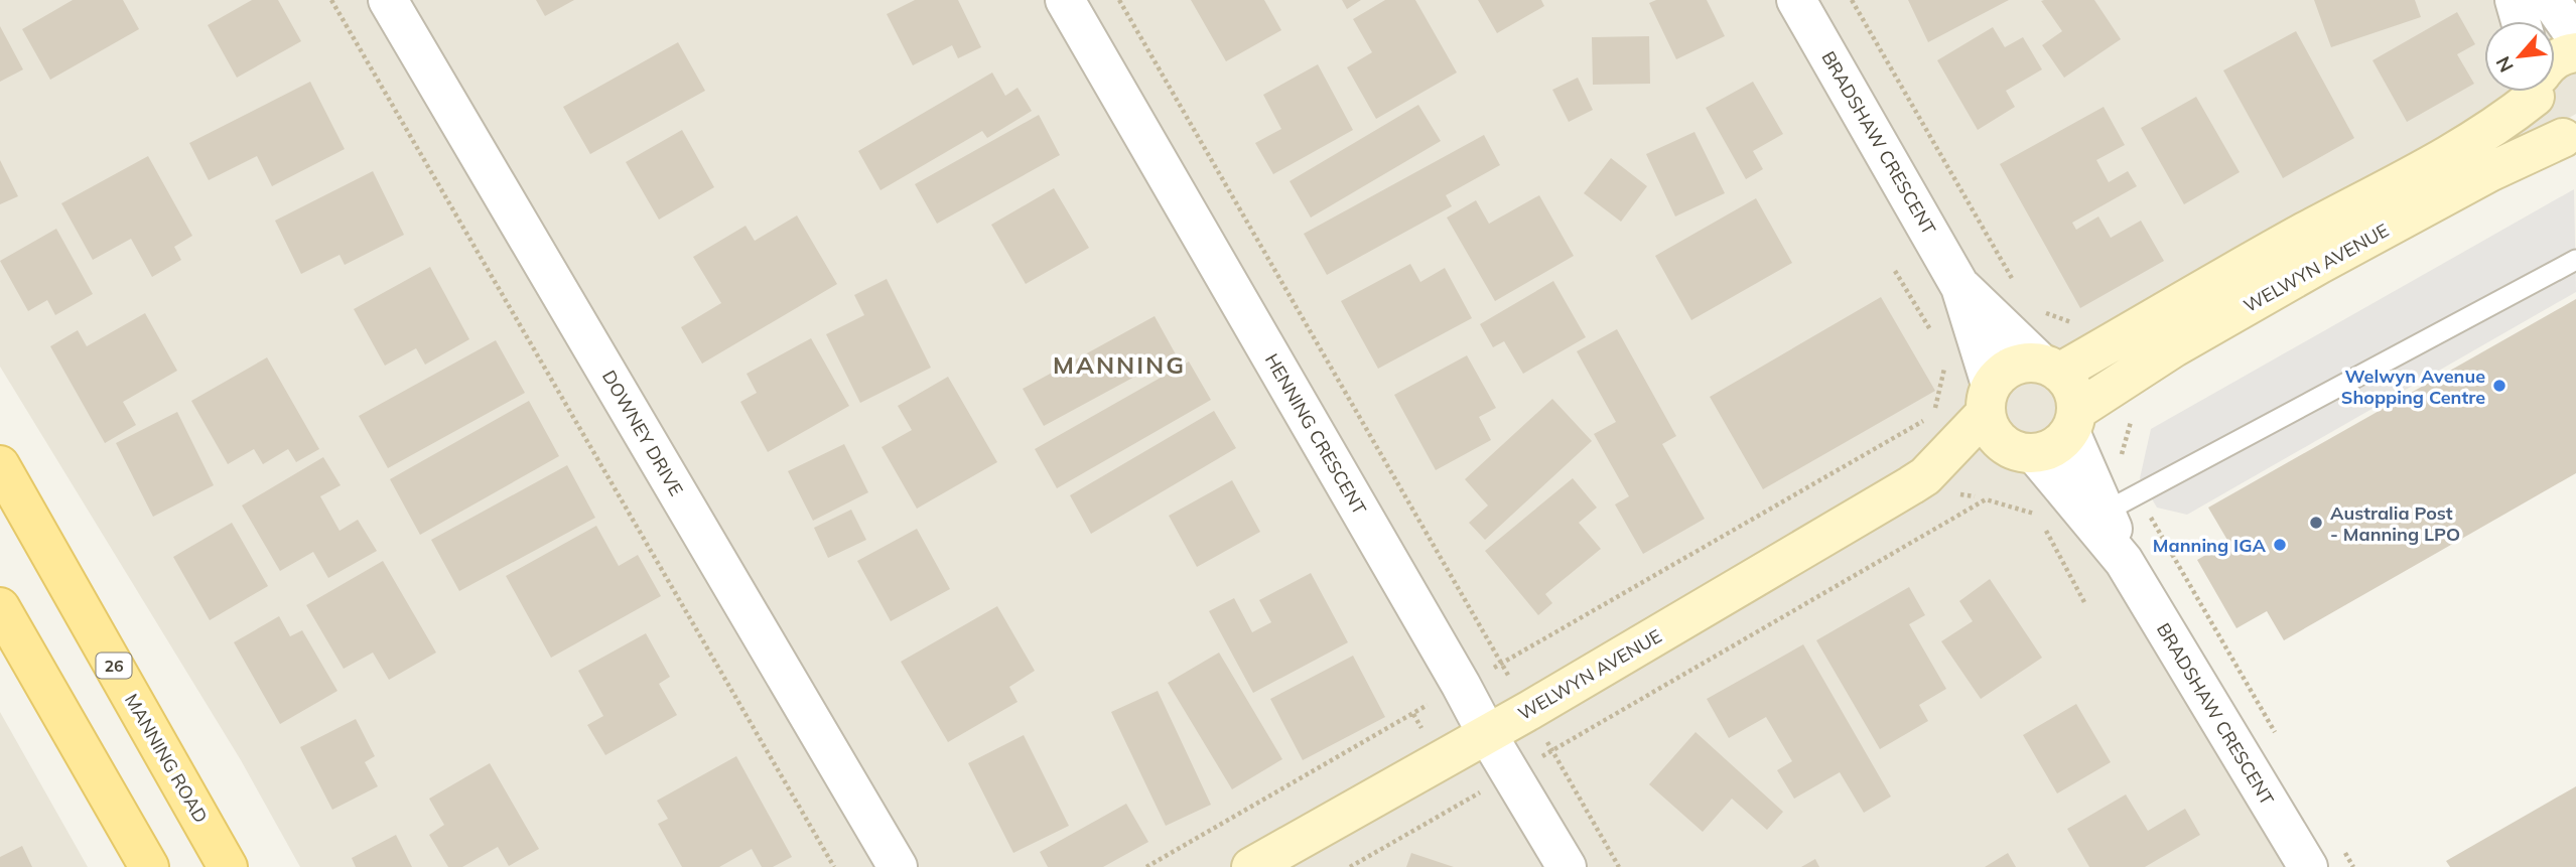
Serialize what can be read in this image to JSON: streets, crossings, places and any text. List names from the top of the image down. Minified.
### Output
{"streets":{"main road":["26","MANNING ROAD"],"street":["BRADSHAW CRESCENT","WELWYN AVENUE","DOWNEY DRIVE","HENNING CRESCENT"]},"crossings":[["BRADSHAW CRESCENT","WELWYN AVENUE"],["WELWYN AVENUE","HENNING CRESCENT"]],"districts":["MANNING"],"places":["Welwyn Avenue Shopping Centre","Australia Post - Manning LPO","Manning IGA"],"north":"bottom left"}
